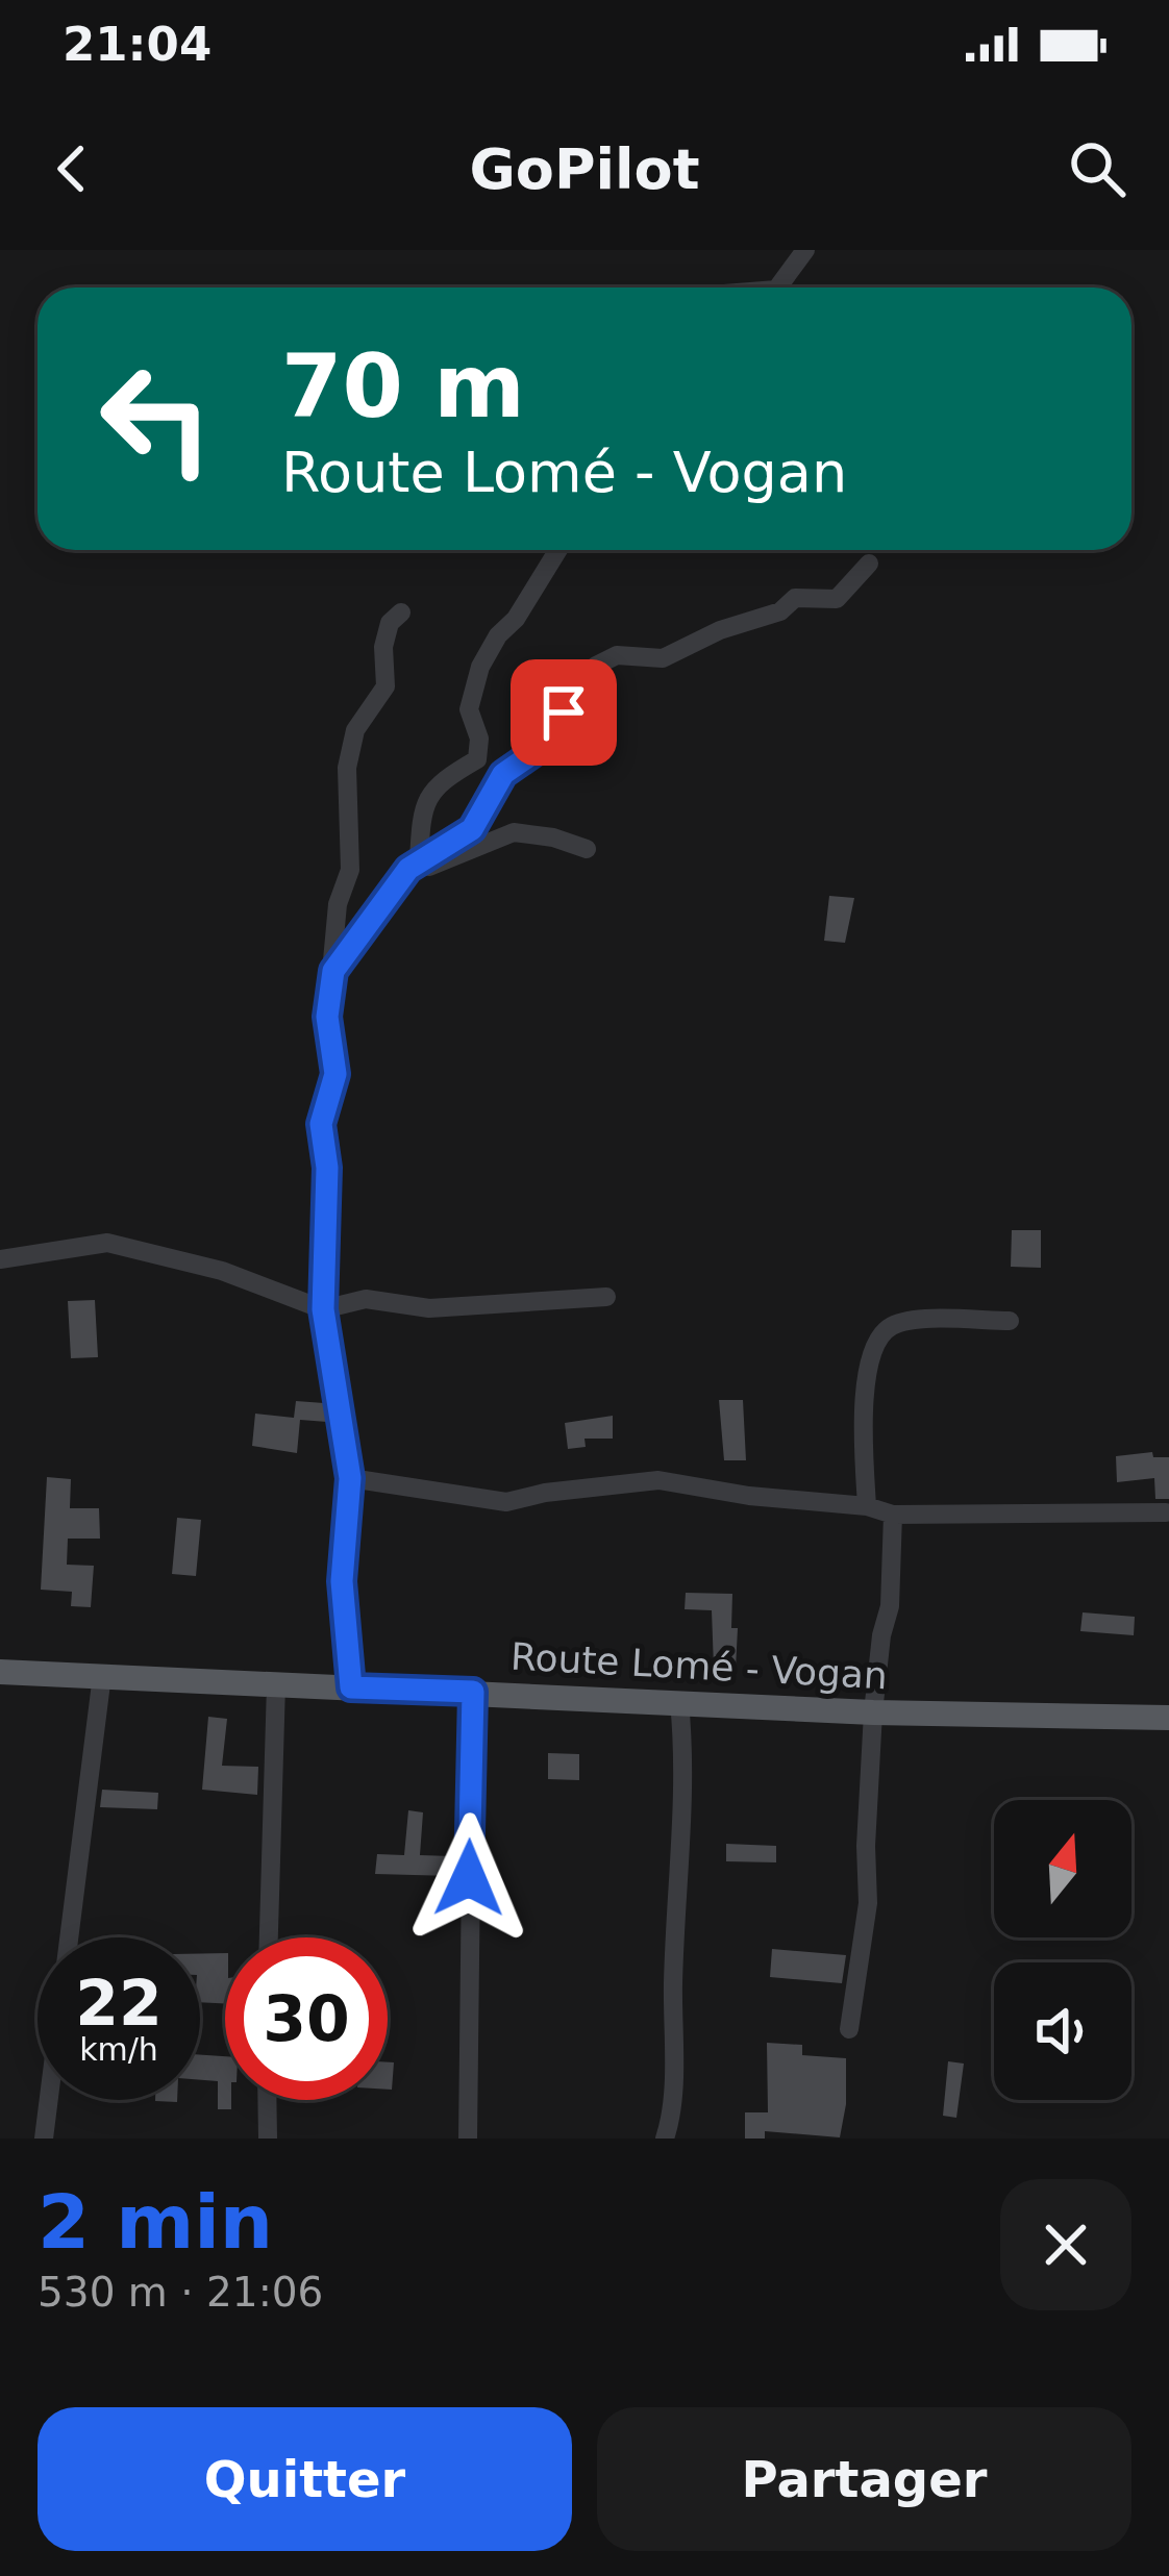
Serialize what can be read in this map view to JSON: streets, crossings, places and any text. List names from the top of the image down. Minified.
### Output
{"streets":{"main road":["Route Lomé - Vogan"]},"north":"top","page":{"status":"21:04","header":"GoPilot","turn":["70 m","Route Lomé - Vogan"],"speed":"22 km/h","limit":"30","heading":["2 min","530 m · 21:06"],"buttons":["Quitter","Partager"]}}
